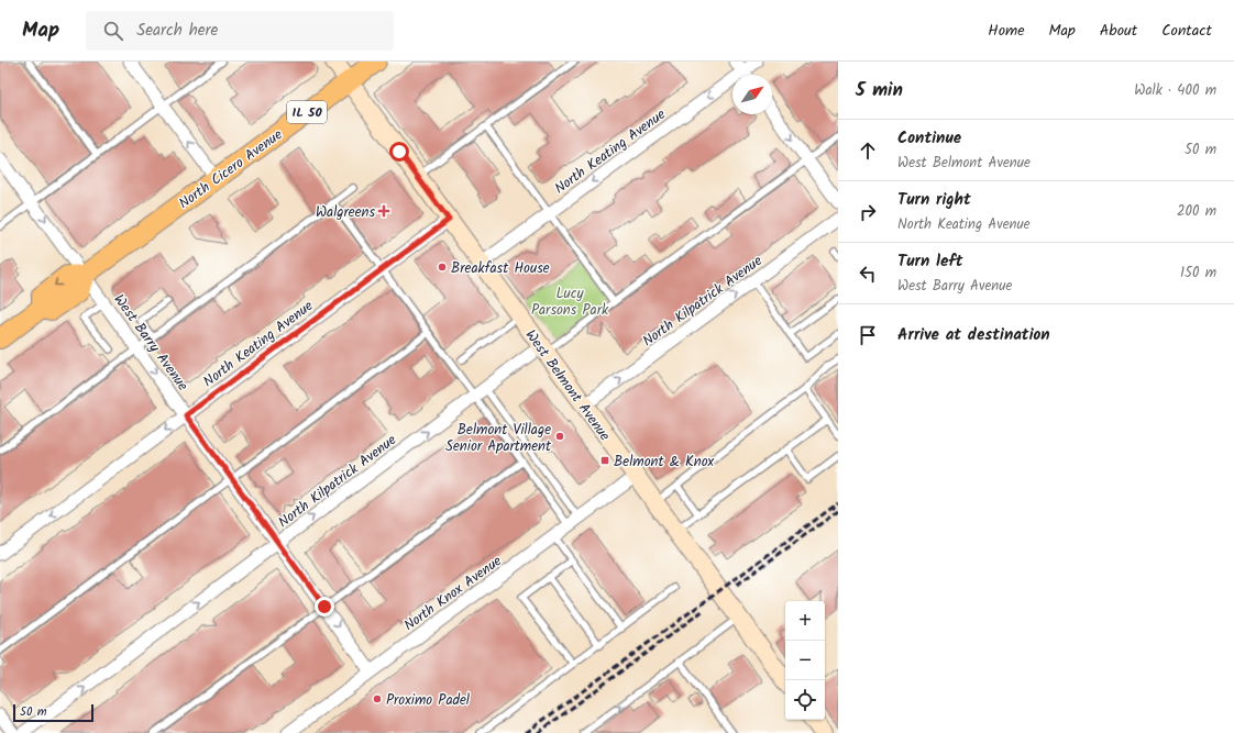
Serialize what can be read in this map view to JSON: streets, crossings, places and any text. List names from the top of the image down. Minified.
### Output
{"streets":{"main road":["IL 50","North Cicero Avenue","West Belmont Avenue"],"street":["North Keating Avenue","North Kilpatrick Avenue","West Barry Avenue","North Knox Avenue"]},"crossings":[["North Keating Avenue","West Barry Avenue"],["North Keating Avenue","West Belmont Avenue"],["North Cicero Avenue","West Barry Avenue"],["North Cicero Avenue","West Belmont Avenue"],["North Kilpatrick Avenue","West Barry Avenue"],["North Kilpatrick Avenue","West Belmont Avenue"],["West Barry Avenue","North Knox Avenue"],["West Belmont Avenue","North Knox Avenue"]],"one_way":["North Keating Avenue","North Kilpatrick Avenue","West Barry Avenue"],"parks":["Lucy Parsons Park"],"places":{"health":["Walgreens"],"other":["Breakfast House","Belmont Village Senior Apartment","Proximo Padel"],"transit":["Belmont & Knox"]},"scale_bar":"50 m","north":"top right","page":{"header":"Map","search":"Search here","nav":["Home","Map","About","Contact"],"heading":["5 min","Walk · 400 m"],"list":[["Continue","West Belmont Avenue","50 m"],["Turn right","North Keating Avenue","200 m"],["Turn left","West Barry Avenue","150 m"],"Arrive at destination"],"map_buttons":["+","−"],"scale":"50 m"}}
